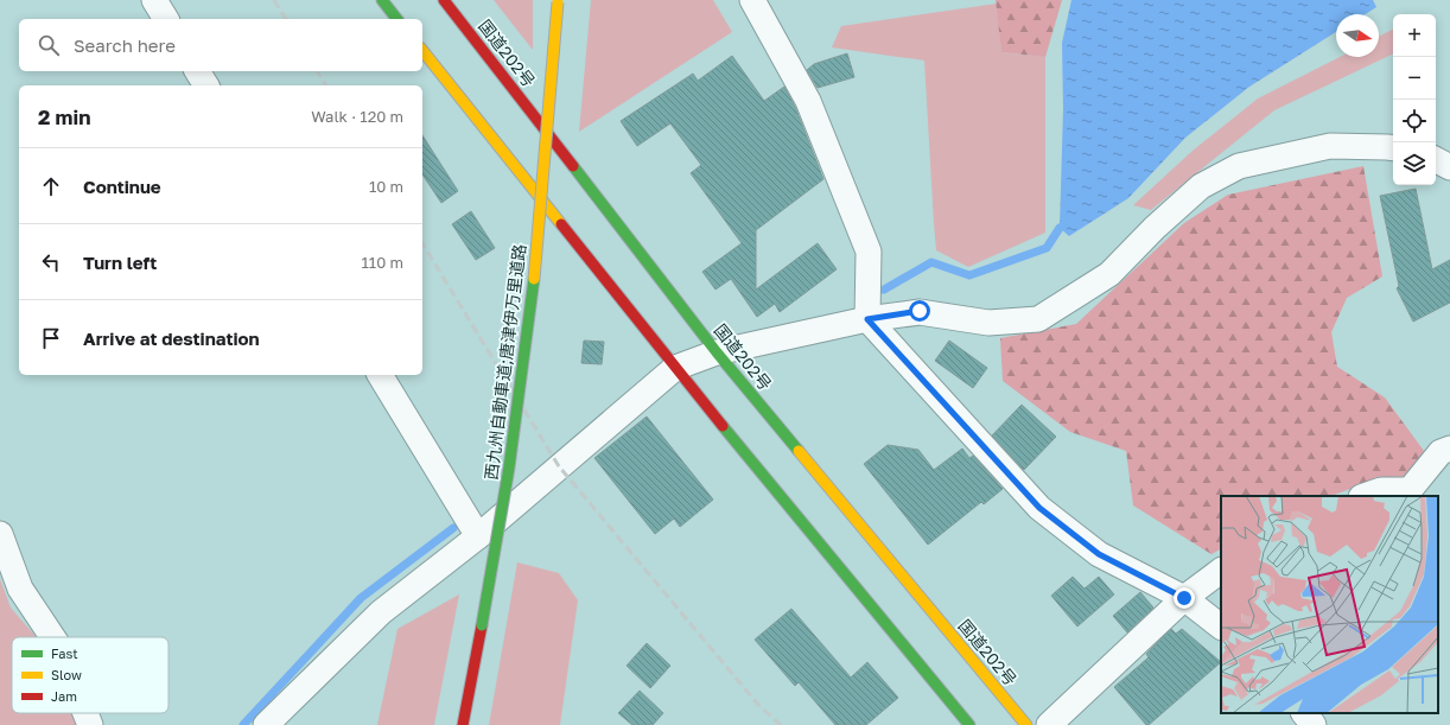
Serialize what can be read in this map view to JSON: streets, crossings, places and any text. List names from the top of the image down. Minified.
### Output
{"streets":{"highway":["国道202号","西九州自動車道;唐津伊万里道路"]},"legend":["Fast","Slow","Jam"],"north":"right","page":{"map_buttons":["+","−"],"search":"Search here","heading":["2 min","Walk · 120 m"],"list":[["Continue","10 m"],["Turn left","110 m"],"Arrive at destination"]}}
